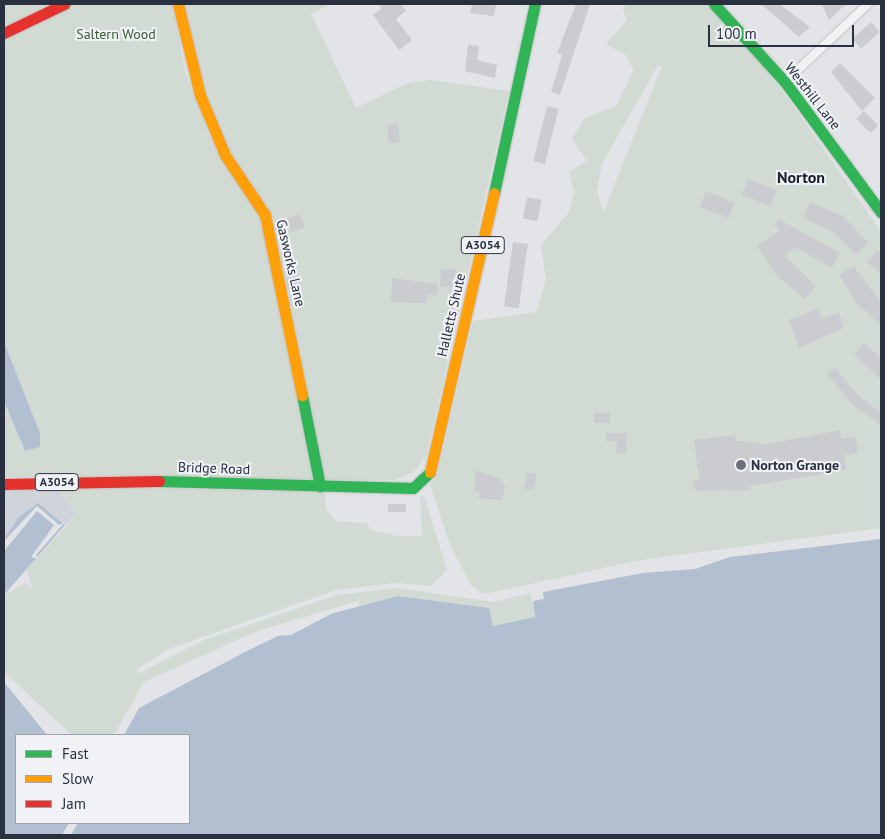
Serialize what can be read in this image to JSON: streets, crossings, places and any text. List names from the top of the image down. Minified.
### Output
{"streets":{"main road":["Westhill Lane","A3054","Gasworks Lane","Halletts Shute","Bridge Road"]},"crossings":[["Gasworks Lane","Bridge Road"],["Halletts Shute","Bridge Road"]],"districts":["Norton"],"parks":["Saltern Wood"],"places":["Norton Grange"],"legend":["Fast","Slow","Jam"],"scale_bar":"100 m"}
